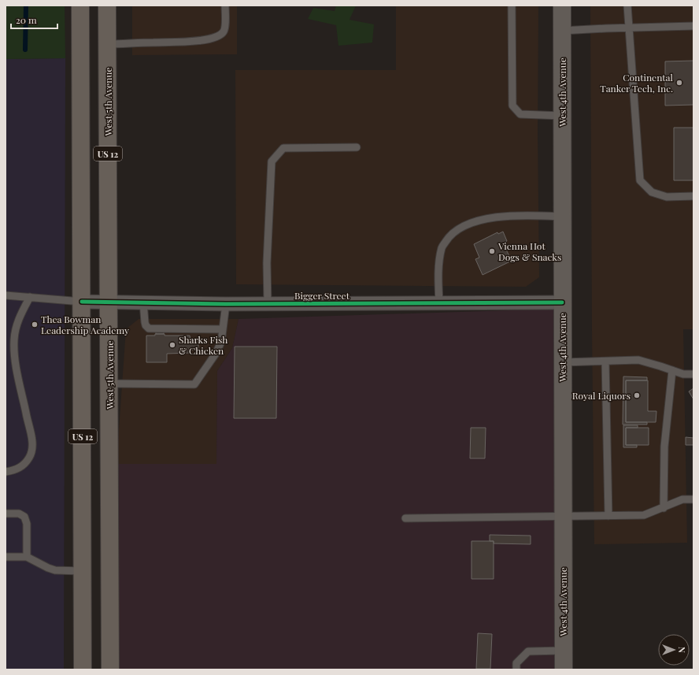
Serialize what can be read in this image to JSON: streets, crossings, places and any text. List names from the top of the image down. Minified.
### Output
{"streets":{"main road":["West 4th Avenue","West 5th Avenue","US 12"],"street":["Bigger Street"]},"crossings":[["West 4th Avenue","Bigger Street"],["West 5th Avenue","Bigger Street"],["US 12","Bigger Street"]],"places":["Continental Tanker Tech, Inc.","Vienna Hot Dogs & Snacks","Thea Bowman Leadership Academy","Sharks Fish & Chicken","Royal Liquors"],"scale_bar":"20 m","north":"right"}
